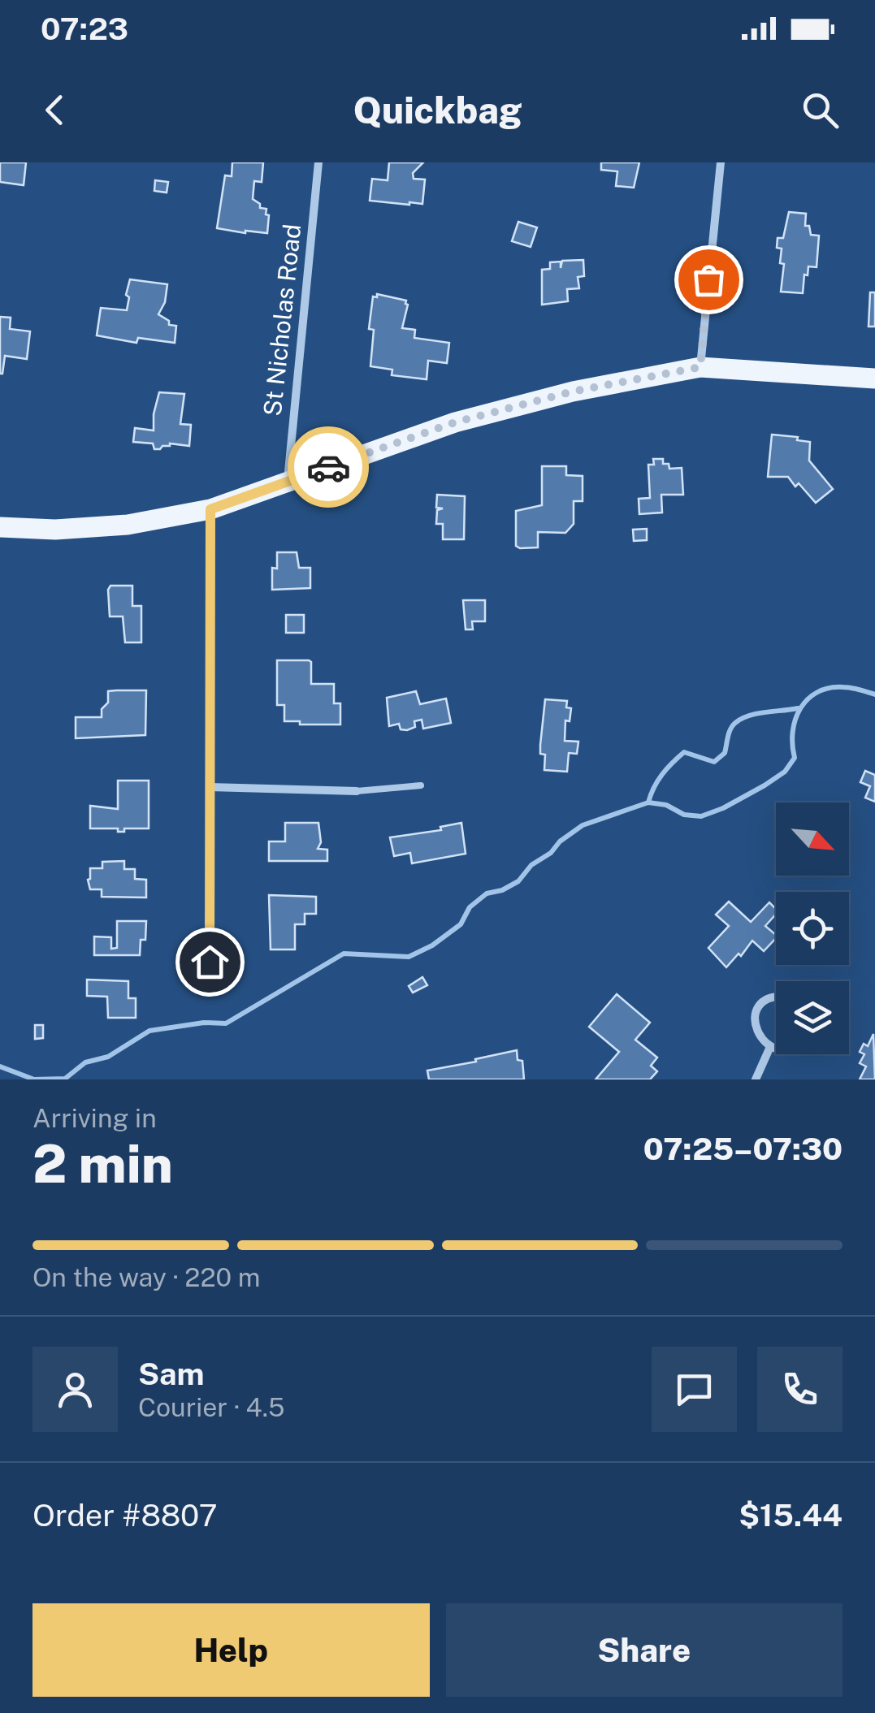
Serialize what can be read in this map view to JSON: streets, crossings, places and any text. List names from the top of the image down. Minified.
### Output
{"streets":{"street":["St Nicholas Road"]},"north":"bottom right","page":{"status":"07:23","header":"Quickbag","heading":["2 min","Arriving in","07:25–07:30"],"panel":["Sam","Courier · 4.5","Order #8807","$15.44"],"bar":"On the way · 220 m","buttons":["Help","Share"]}}
